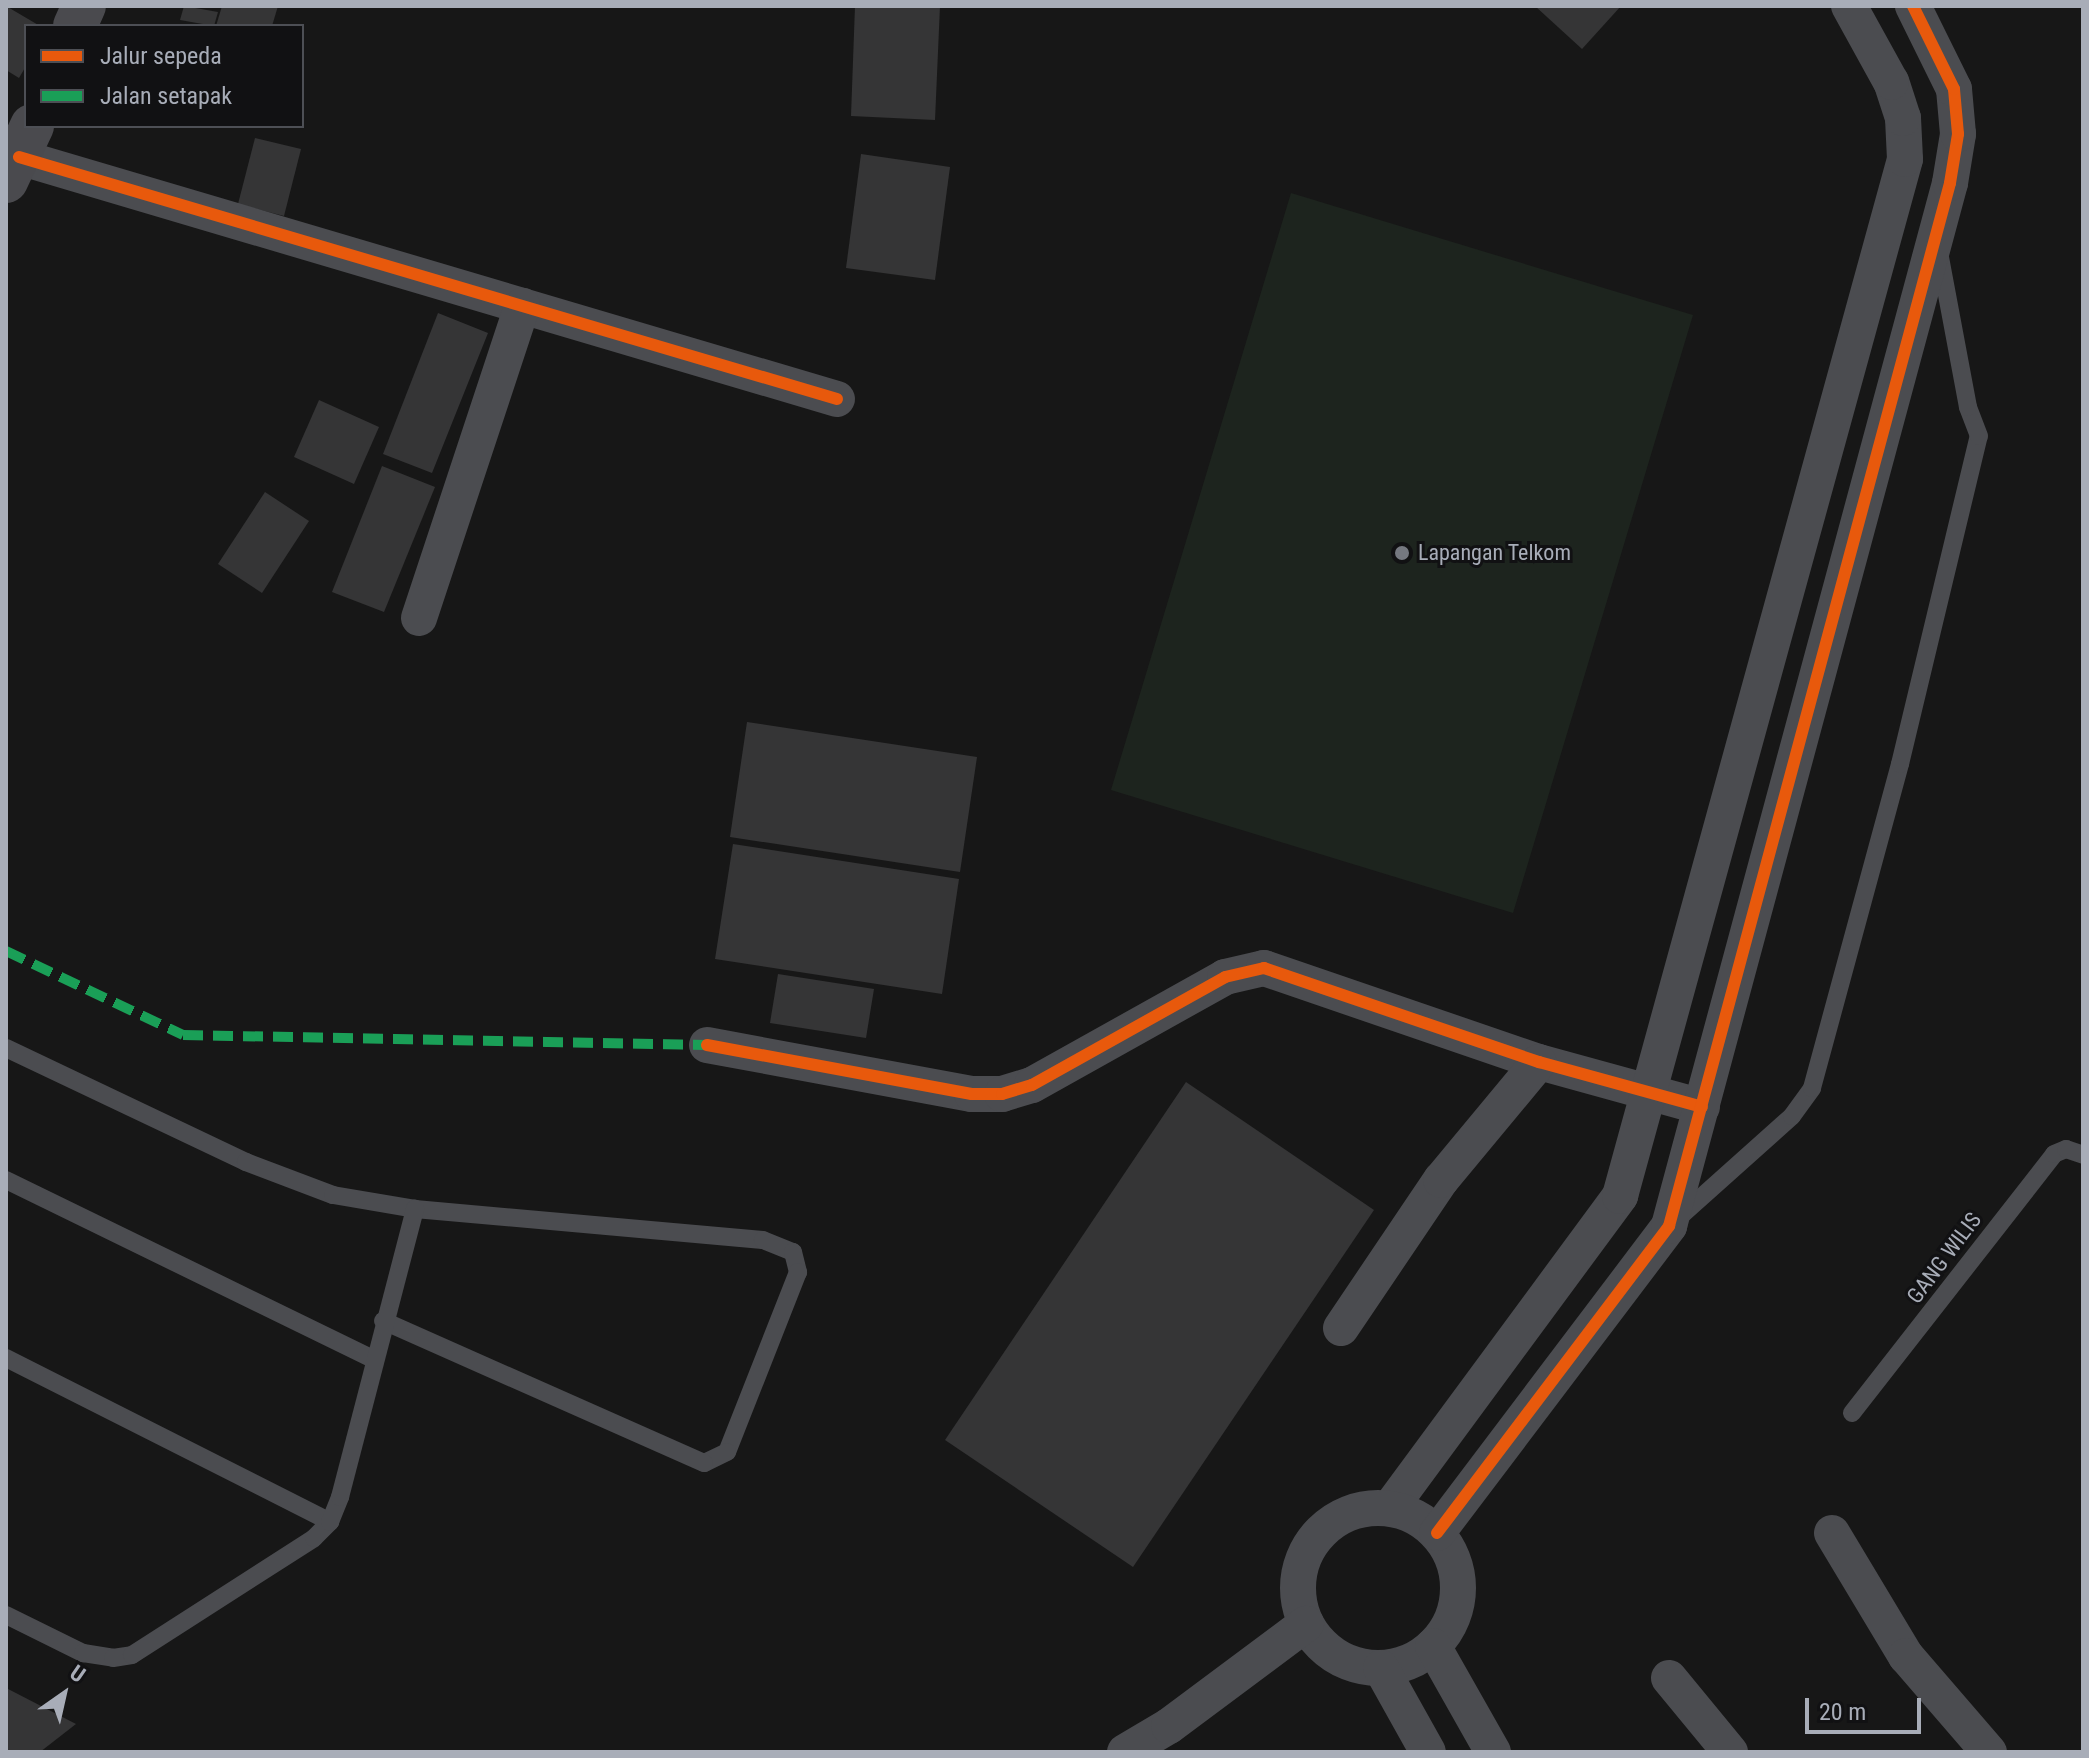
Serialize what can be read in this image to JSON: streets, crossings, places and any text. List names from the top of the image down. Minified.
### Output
{"streets":{"lane":["GANG WILIS"]},"places":["Lapangan Telkom"],"legend":["Jalur sepeda","Jalan setapak"],"scale_bar":"20 m","north":"top right"}
